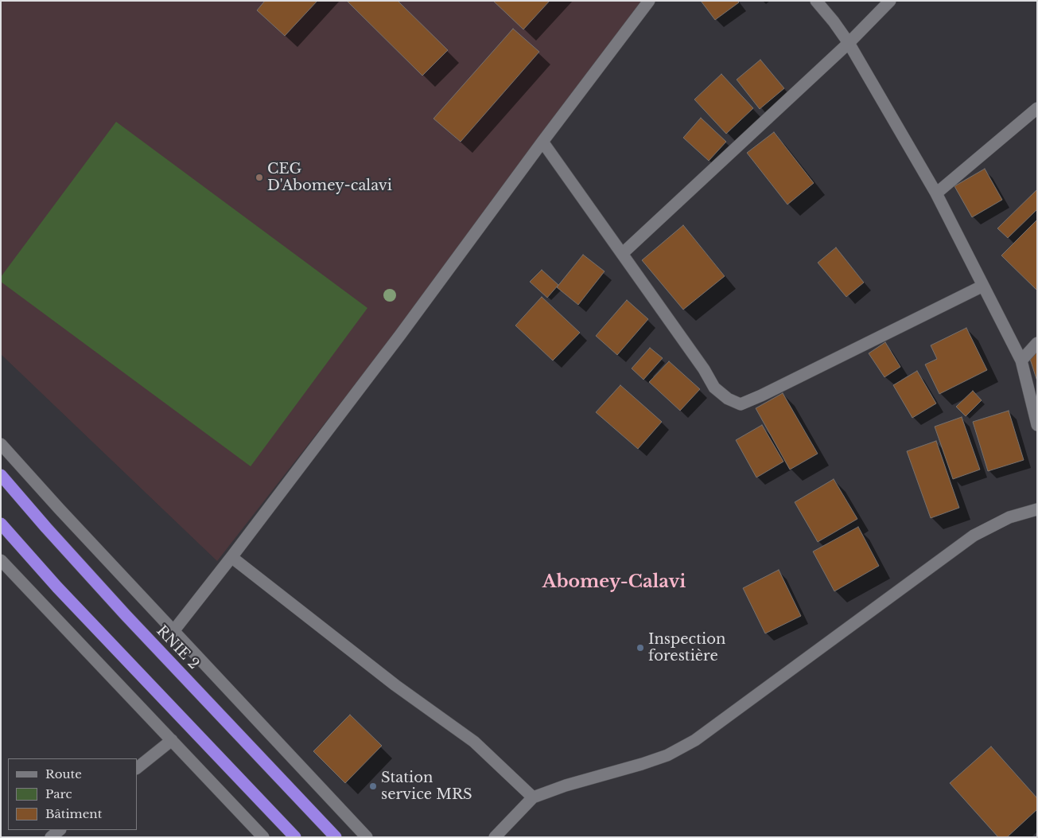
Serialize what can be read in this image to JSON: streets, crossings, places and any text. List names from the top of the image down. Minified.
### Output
{"streets":{"highway":["RNIE 2"]},"districts":["Abomey-Calavi"],"places":["CEG D'Abomey-calavi","Inspection forestière","Station service MRS"],"legend":["Route","Parc","Bâtiment"]}
